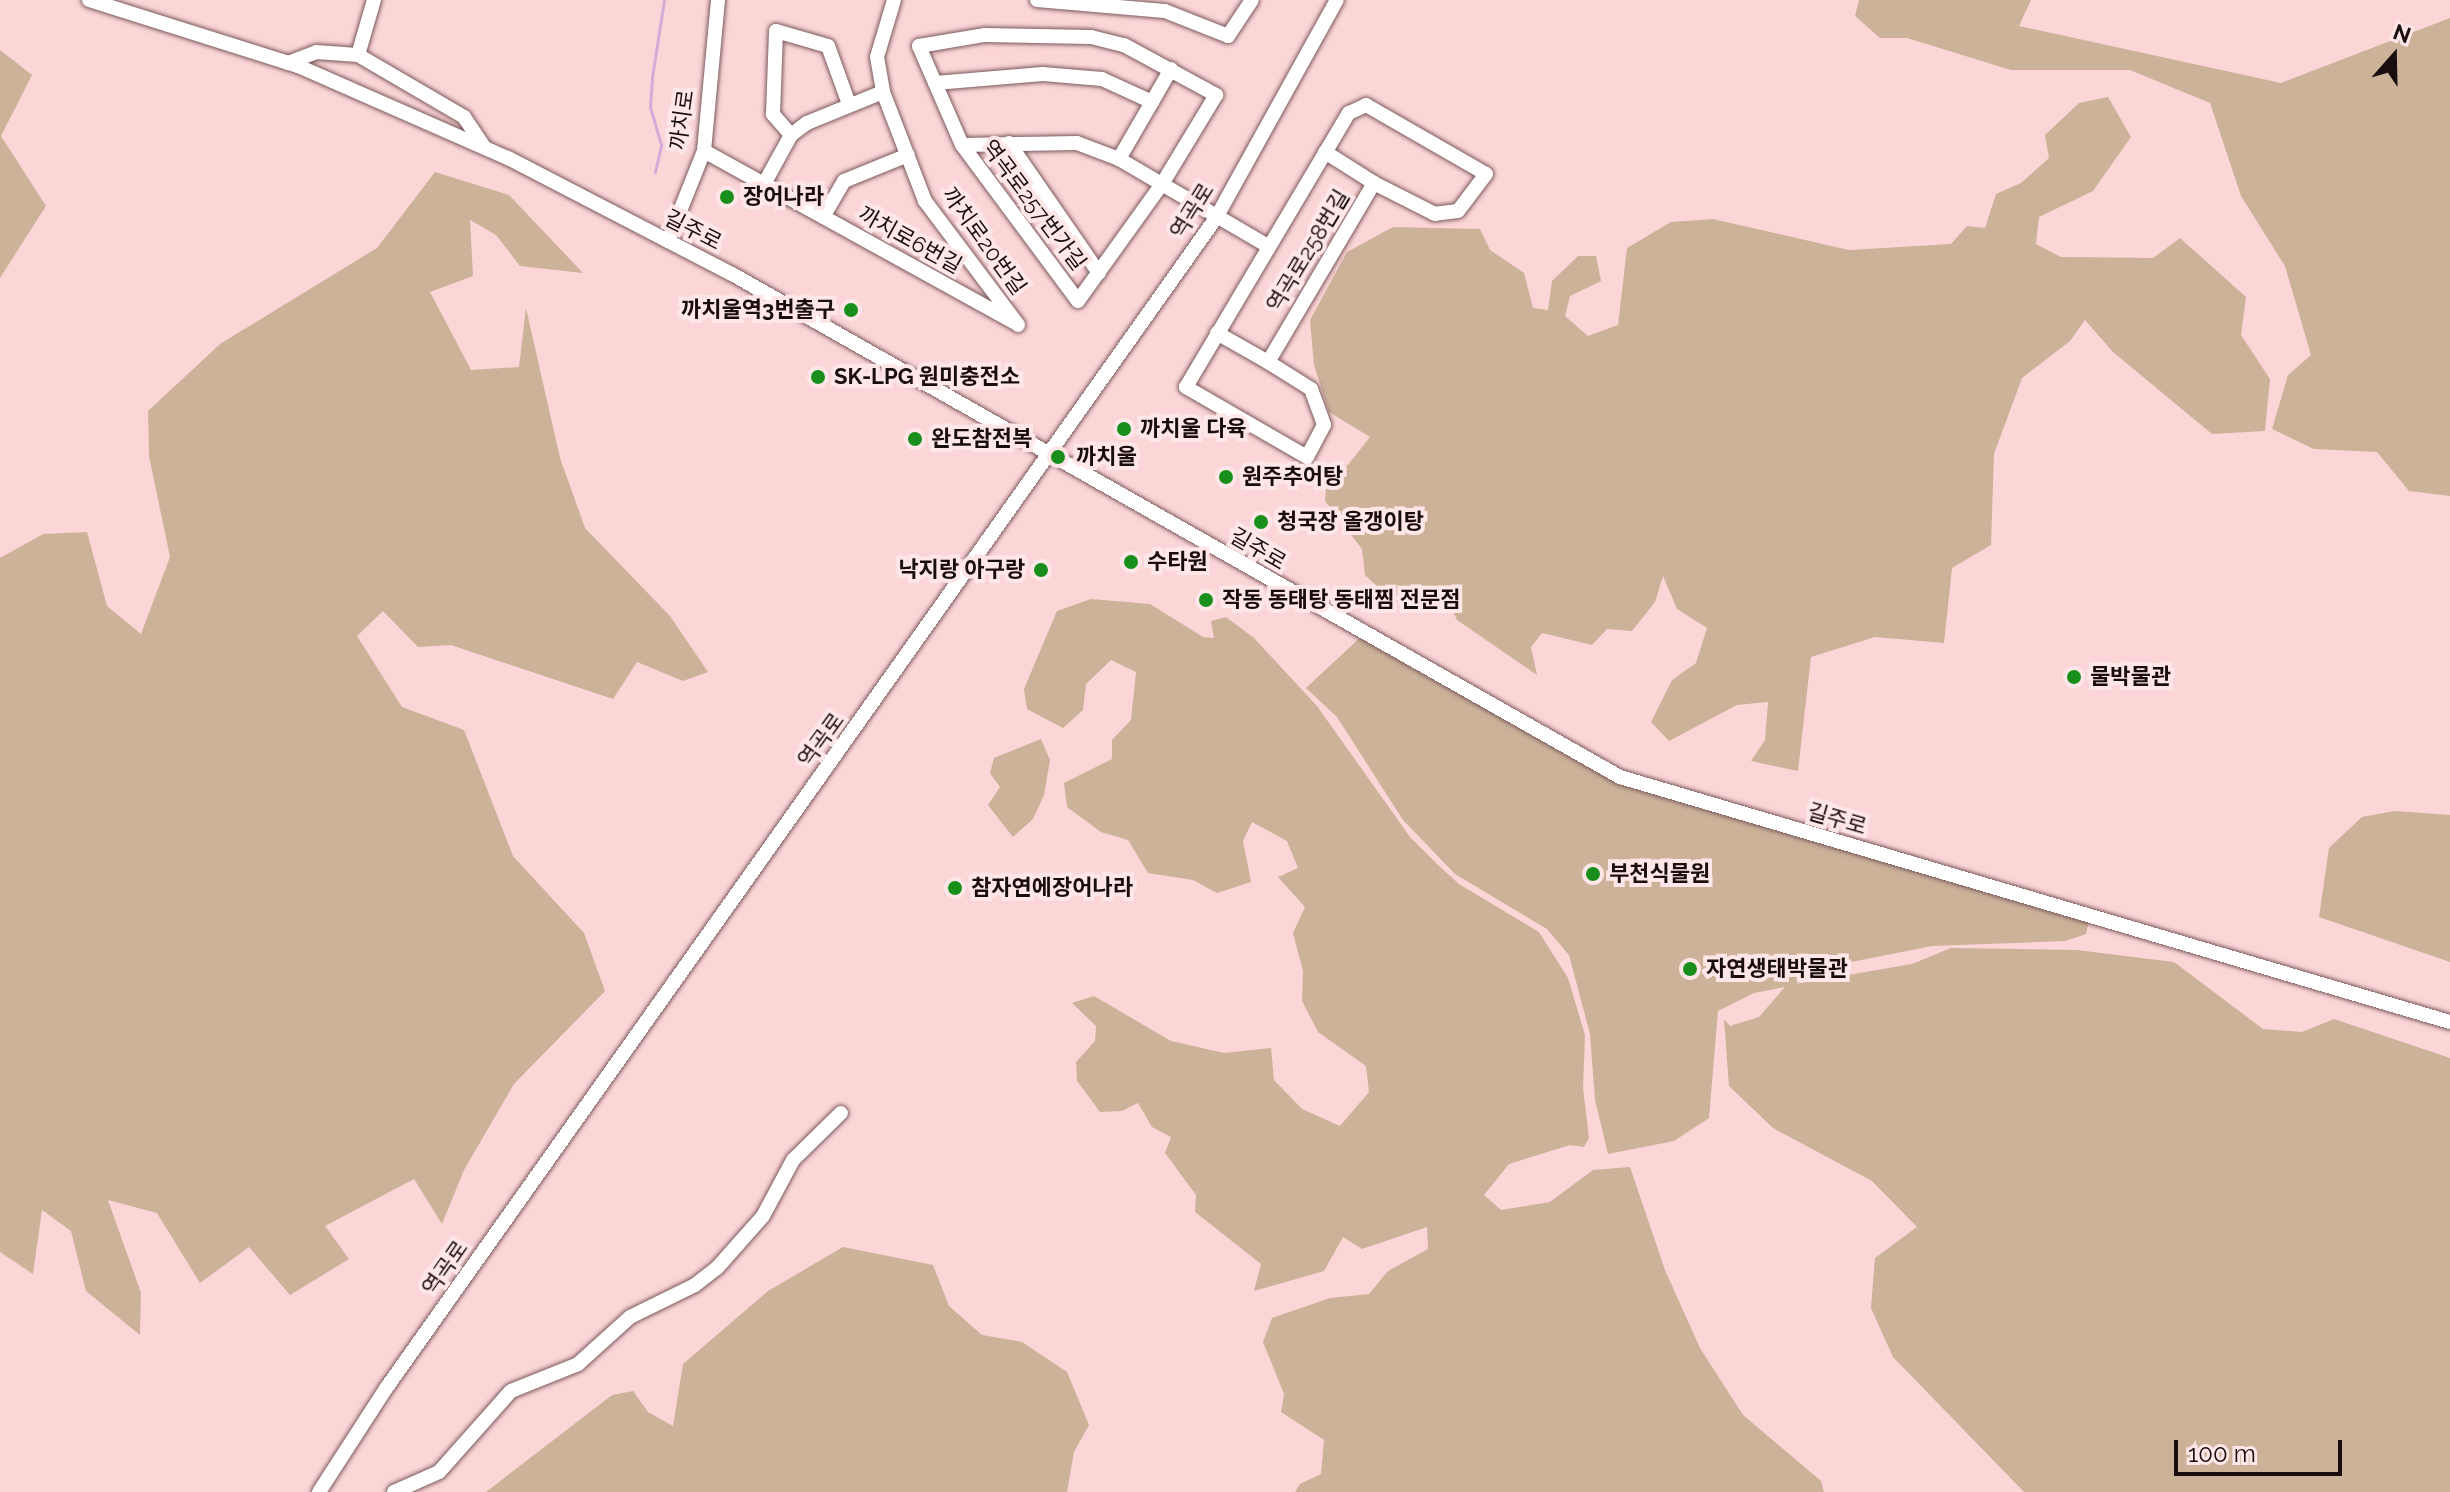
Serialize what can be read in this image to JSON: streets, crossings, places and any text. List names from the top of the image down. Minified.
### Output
{"streets":{"street":["까치로","역곡로257번가길","역곡로","길주로","까치로6번길","까치로20번길","역곡로258번길"]},"crossings":[["까치로","길주로"],["까치로","까치로6번길"],["역곡로257번가길","역곡로258번길"],["역곡로","길주로"],["역곡로","역곡로258번길"],["까치로6번길","까치로20번길"]],"places":["장어나라","까치울역3번출구","SK-LPG 원미충전소","까치울 다육","완도참전복","까치울","원주추어탕","청국장 올갱이탕","수타원","낙지랑 아구랑","작동 동태탕 동태찜 전문점","물박물관","부천식물원","참자연에장어나라","자연생태박물관"],"scale_bar":"100 m","north":"top"}
